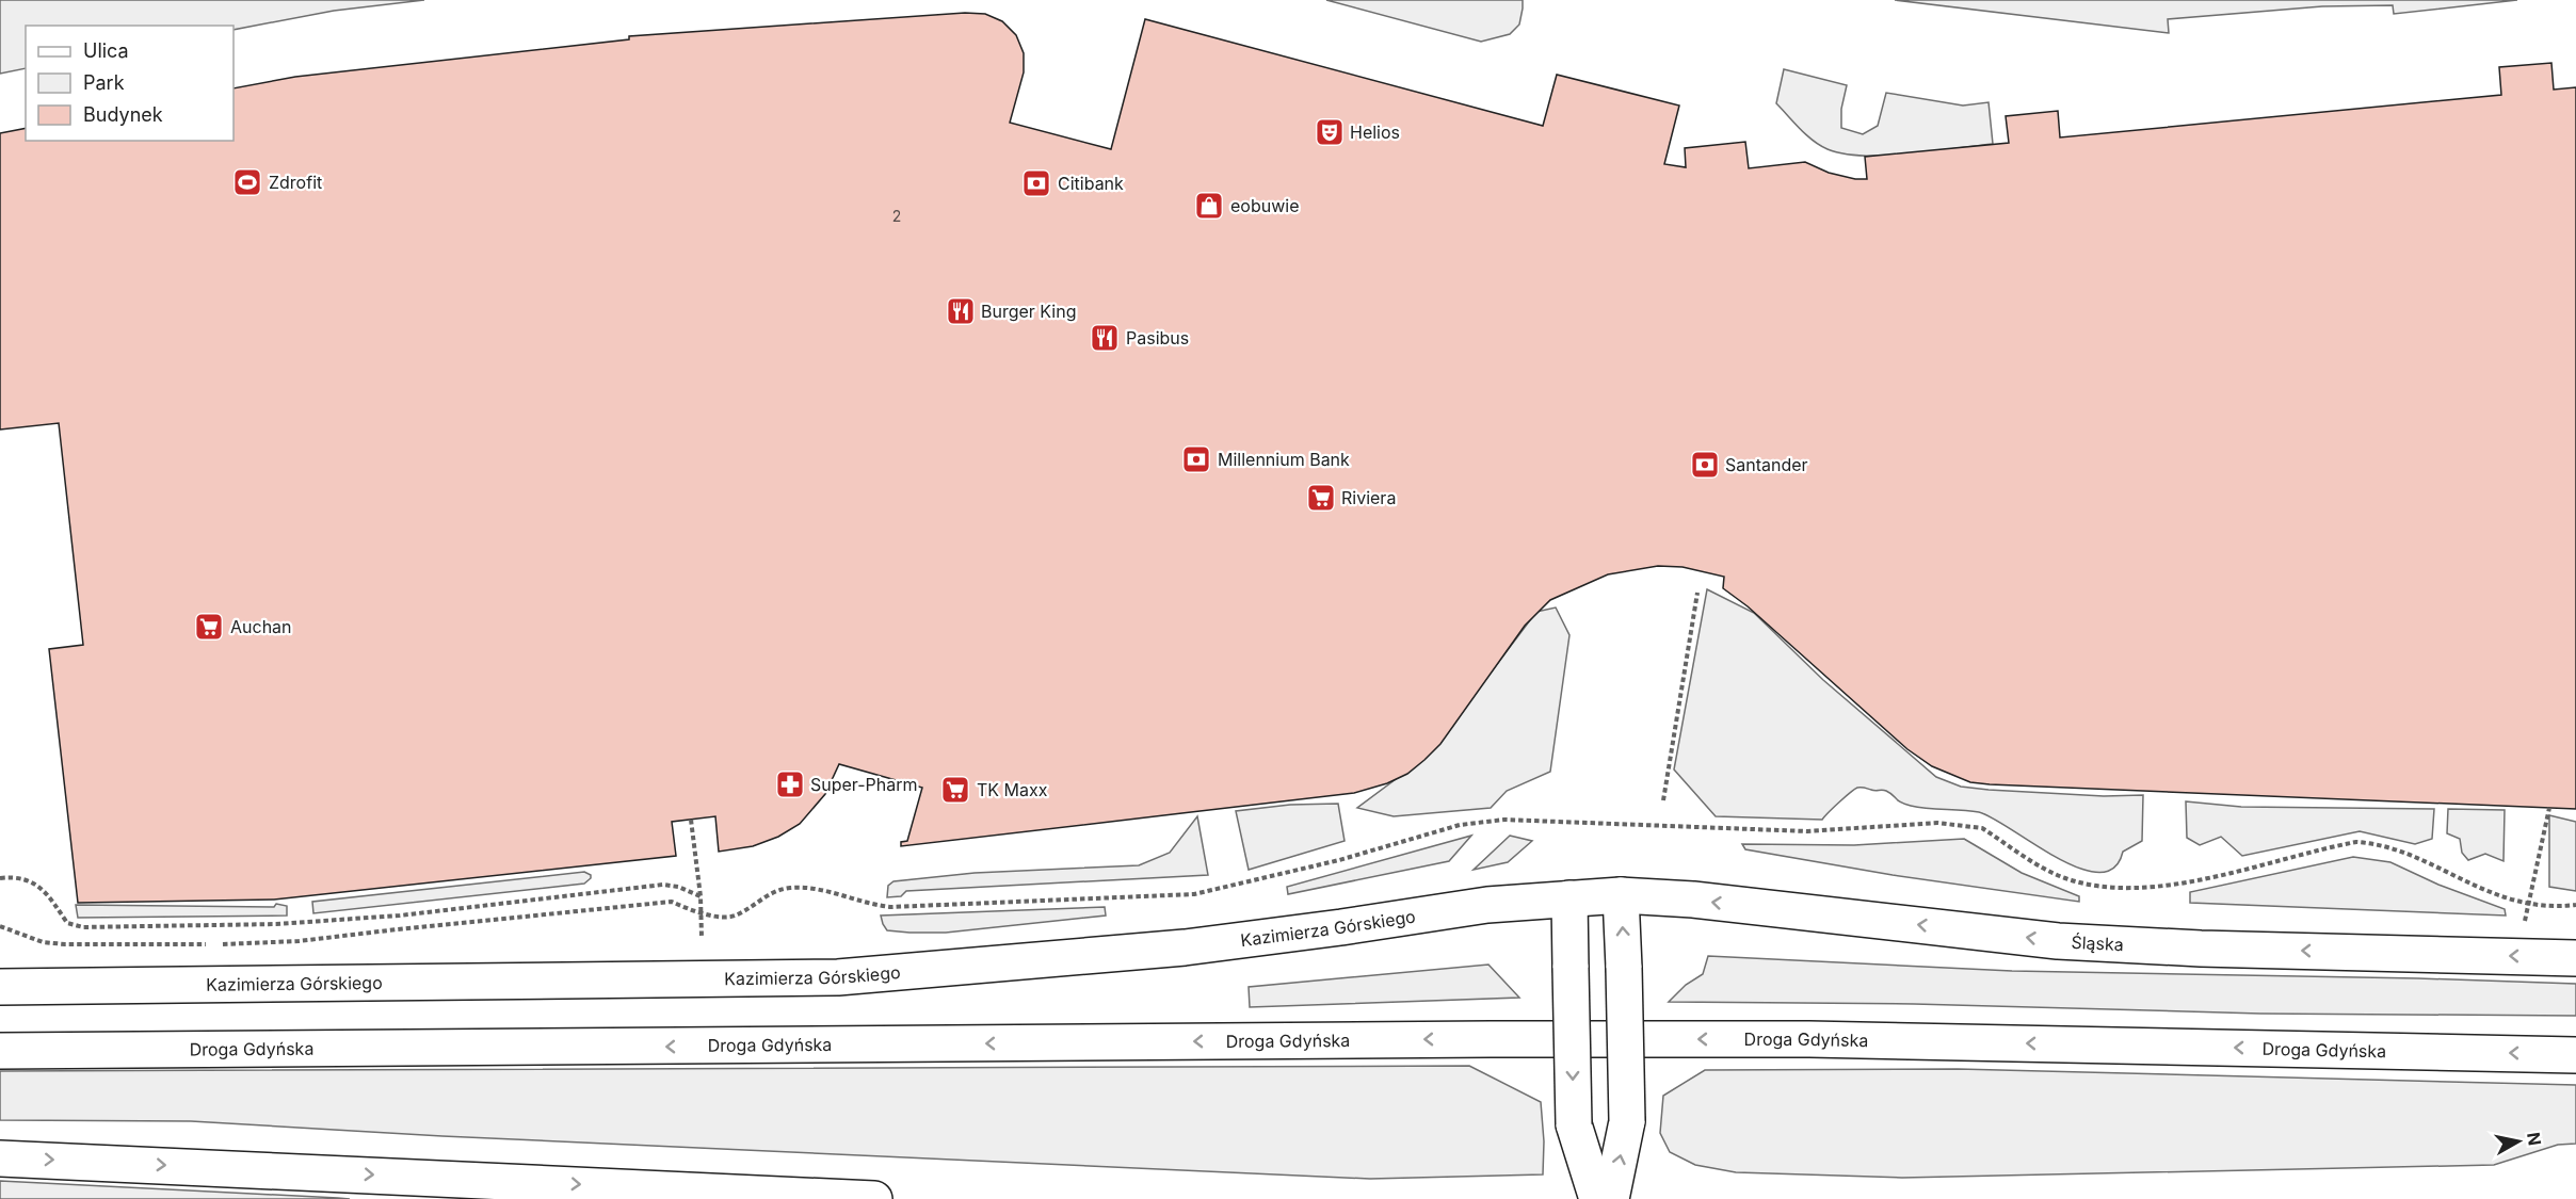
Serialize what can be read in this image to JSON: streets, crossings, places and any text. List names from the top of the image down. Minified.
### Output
{"streets":{"main road":["Kazimierza Górskiego","Śląska","Droga Gdyńska"]},"crossings":[["Kazimierza Górskiego","Śląska"]],"one_way":["Śląska"],"places":{"theatre":["Helios"],"sports":["Zdrofit"],"bank":["Citibank","Millennium Bank","Santander"],"shop":["eobuwie"],"restaurant":["Burger King","Pasibus"],"supermarket":["Riviera","Auchan","TK Maxx"],"pharmacy":["Super-Pharm"]},"house_numbers":["2"],"legend":["Ulica","Park","Budynek"],"north":"right"}
